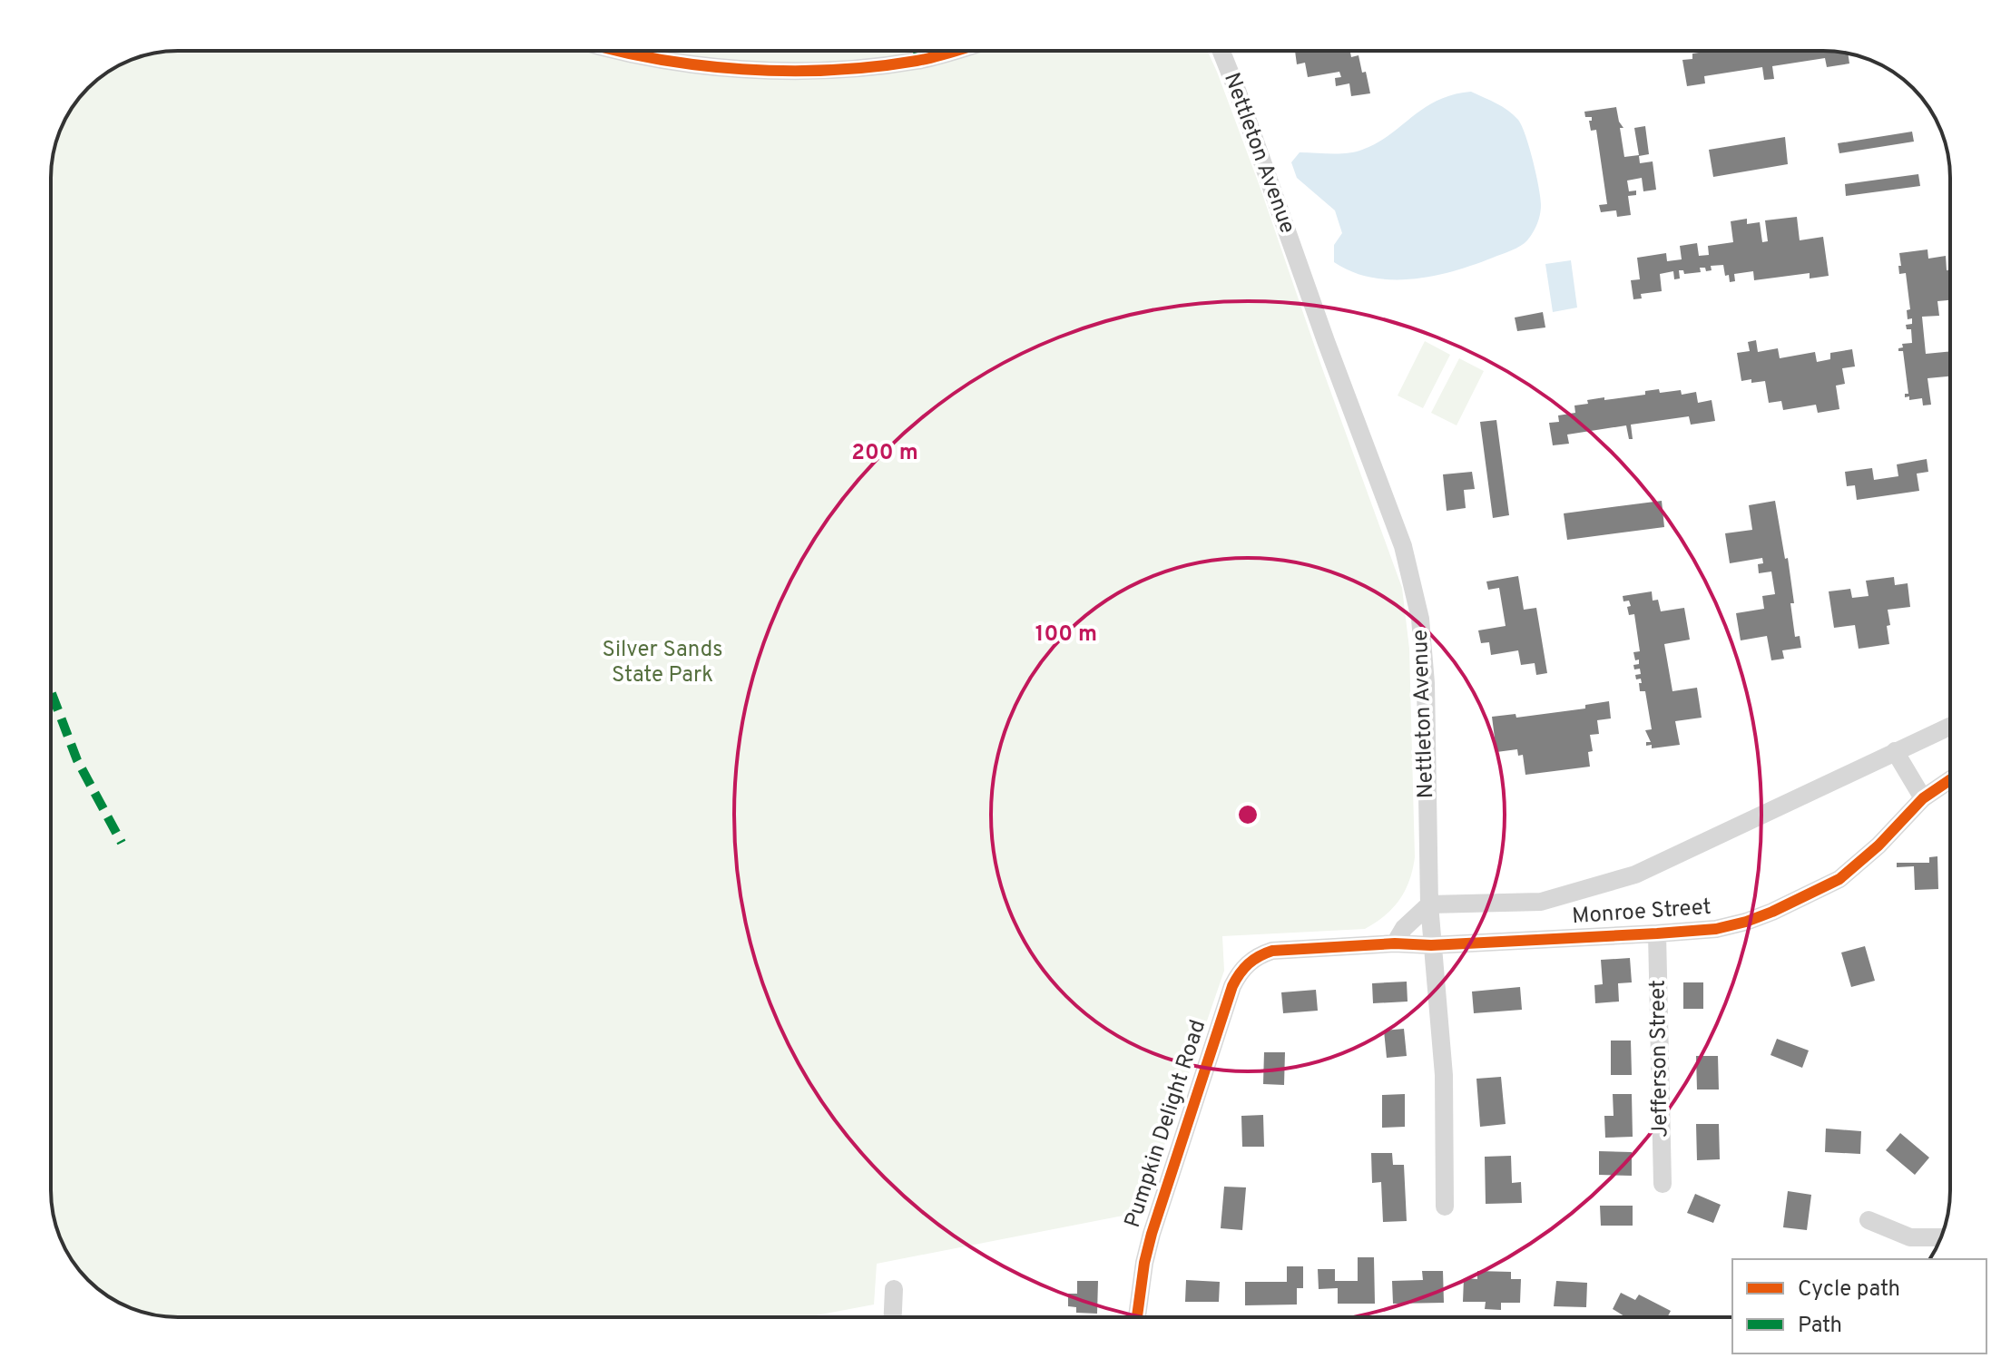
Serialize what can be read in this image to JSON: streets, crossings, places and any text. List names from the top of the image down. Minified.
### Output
{"streets":{"street":["Nettleton Avenue","Monroe Street","Jefferson Street","Pumpkin Delight Road"]},"crossings":[["Nettleton Avenue","Monroe Street"],["Monroe Street","Jefferson Street"],["Monroe Street","Pumpkin Delight Road"]],"parks":["Silver Sands State Park"],"legend":["Cycle path","Path"],"rings":["200 m","100 m"]}
